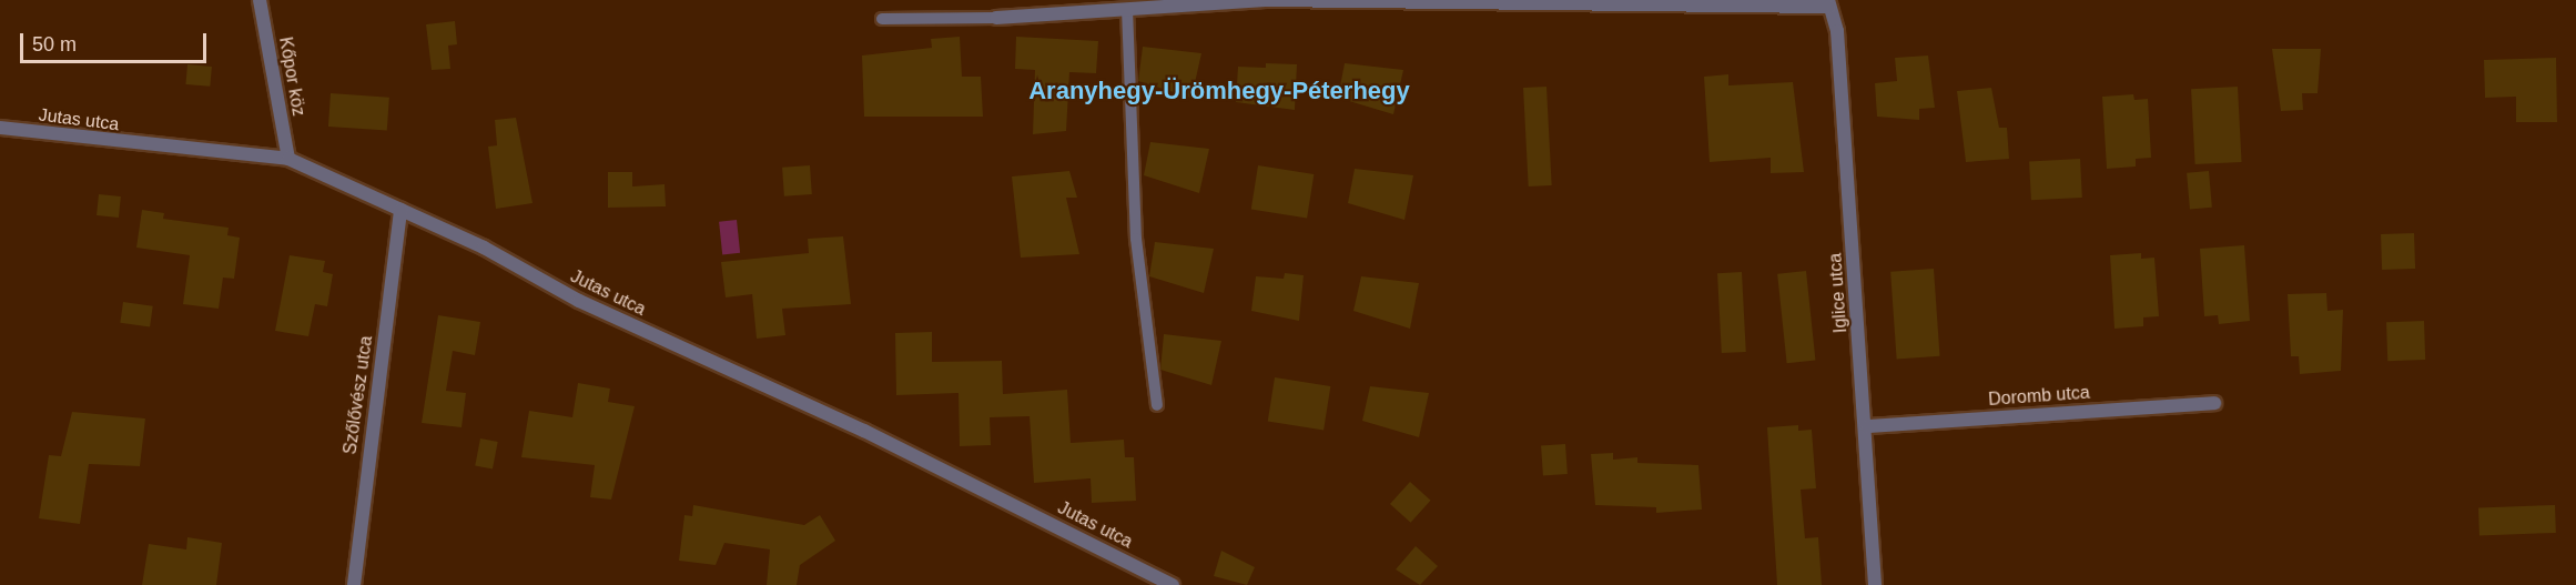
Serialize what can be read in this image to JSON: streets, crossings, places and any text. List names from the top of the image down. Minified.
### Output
{"streets":{"street":["Kőpor köz","Jutas utca","Iglice utca","Szőlővész utca","Doromb utca"]},"crossings":[["Kőpor köz","Jutas utca"],["Jutas utca","Szőlővész utca"],["Iglice utca","Doromb utca"]],"districts":["Aranyhegy-Ürömhegy-Péterhegy"],"scale_bar":"50 m"}
